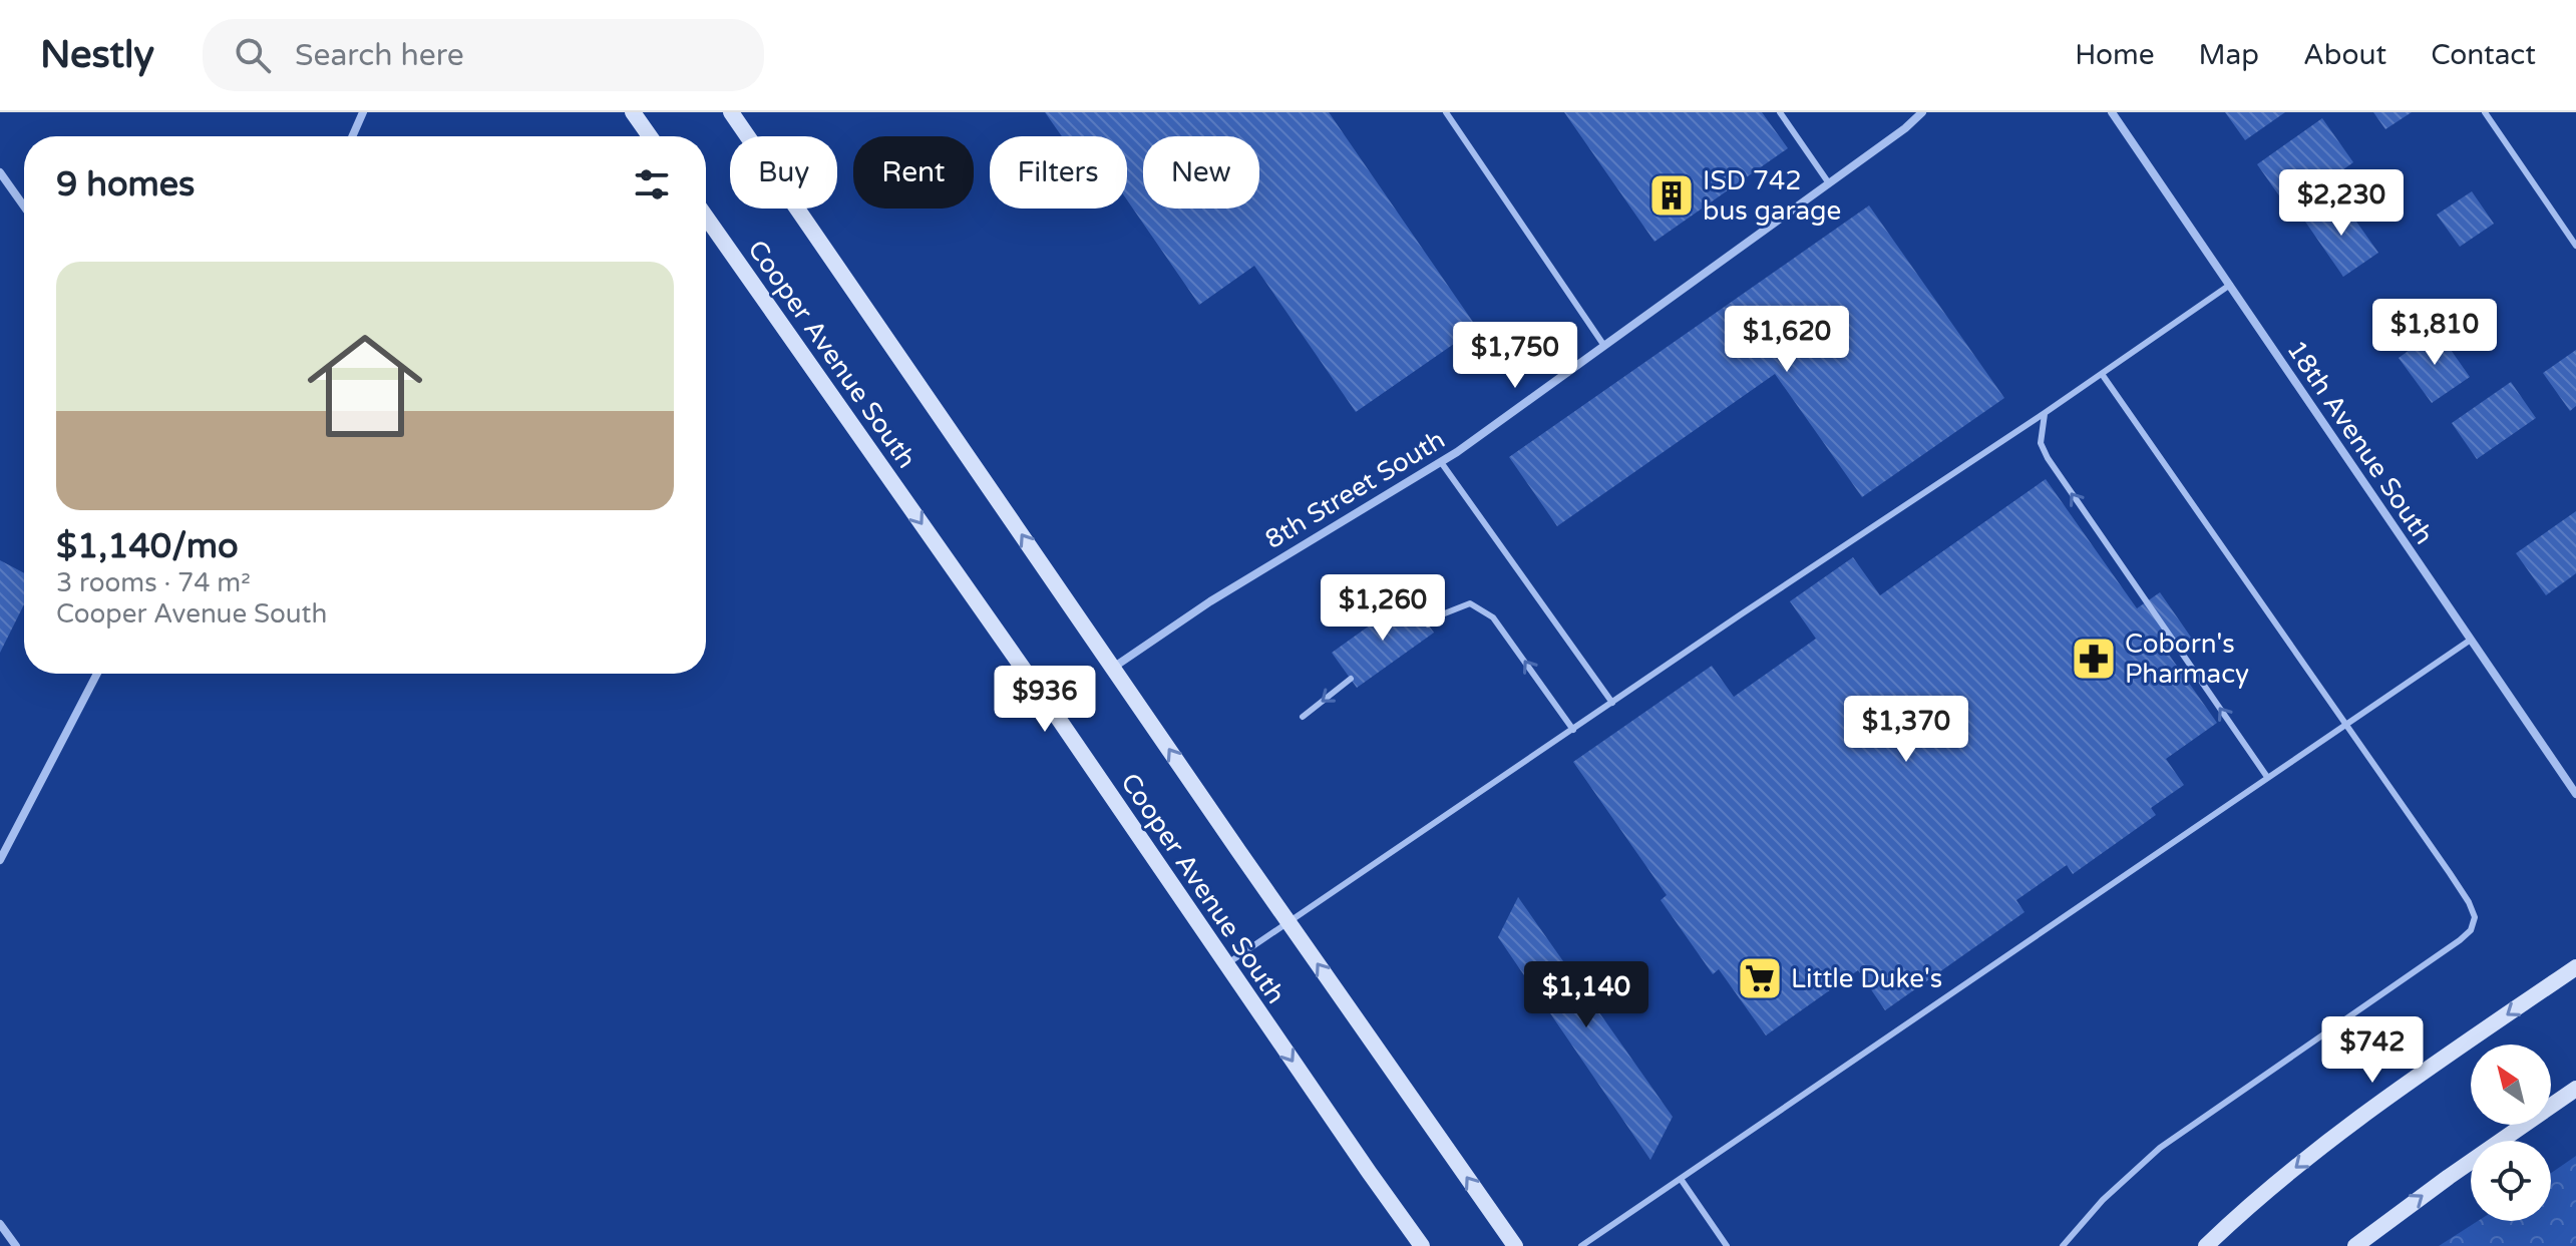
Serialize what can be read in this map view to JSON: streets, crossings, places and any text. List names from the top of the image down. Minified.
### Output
{"streets":{"main road":["Cooper Avenue South"],"street":["18th Avenue South","8th Street South"]},"places":{"building":["ISD 742 bus garage"],"pharmacy":["Coborn's Pharmacy"],"supermarket":["Little Duke's"]},"north":"top left","page":{"header":"Nestly","search":"Search here","nav":["Home","Map","About","Contact"],"chip":["Buy","Rent","Filters","New"],"heading":"9 homes","price":["$2,230","$1,810","$1,620","$1,750","$1,260","$936","$1,370","$1,140","$742"],"list":[{"name":"$1,140/mo","note":"3 rooms · 74 m² · Cooper Avenue South"}]}}
